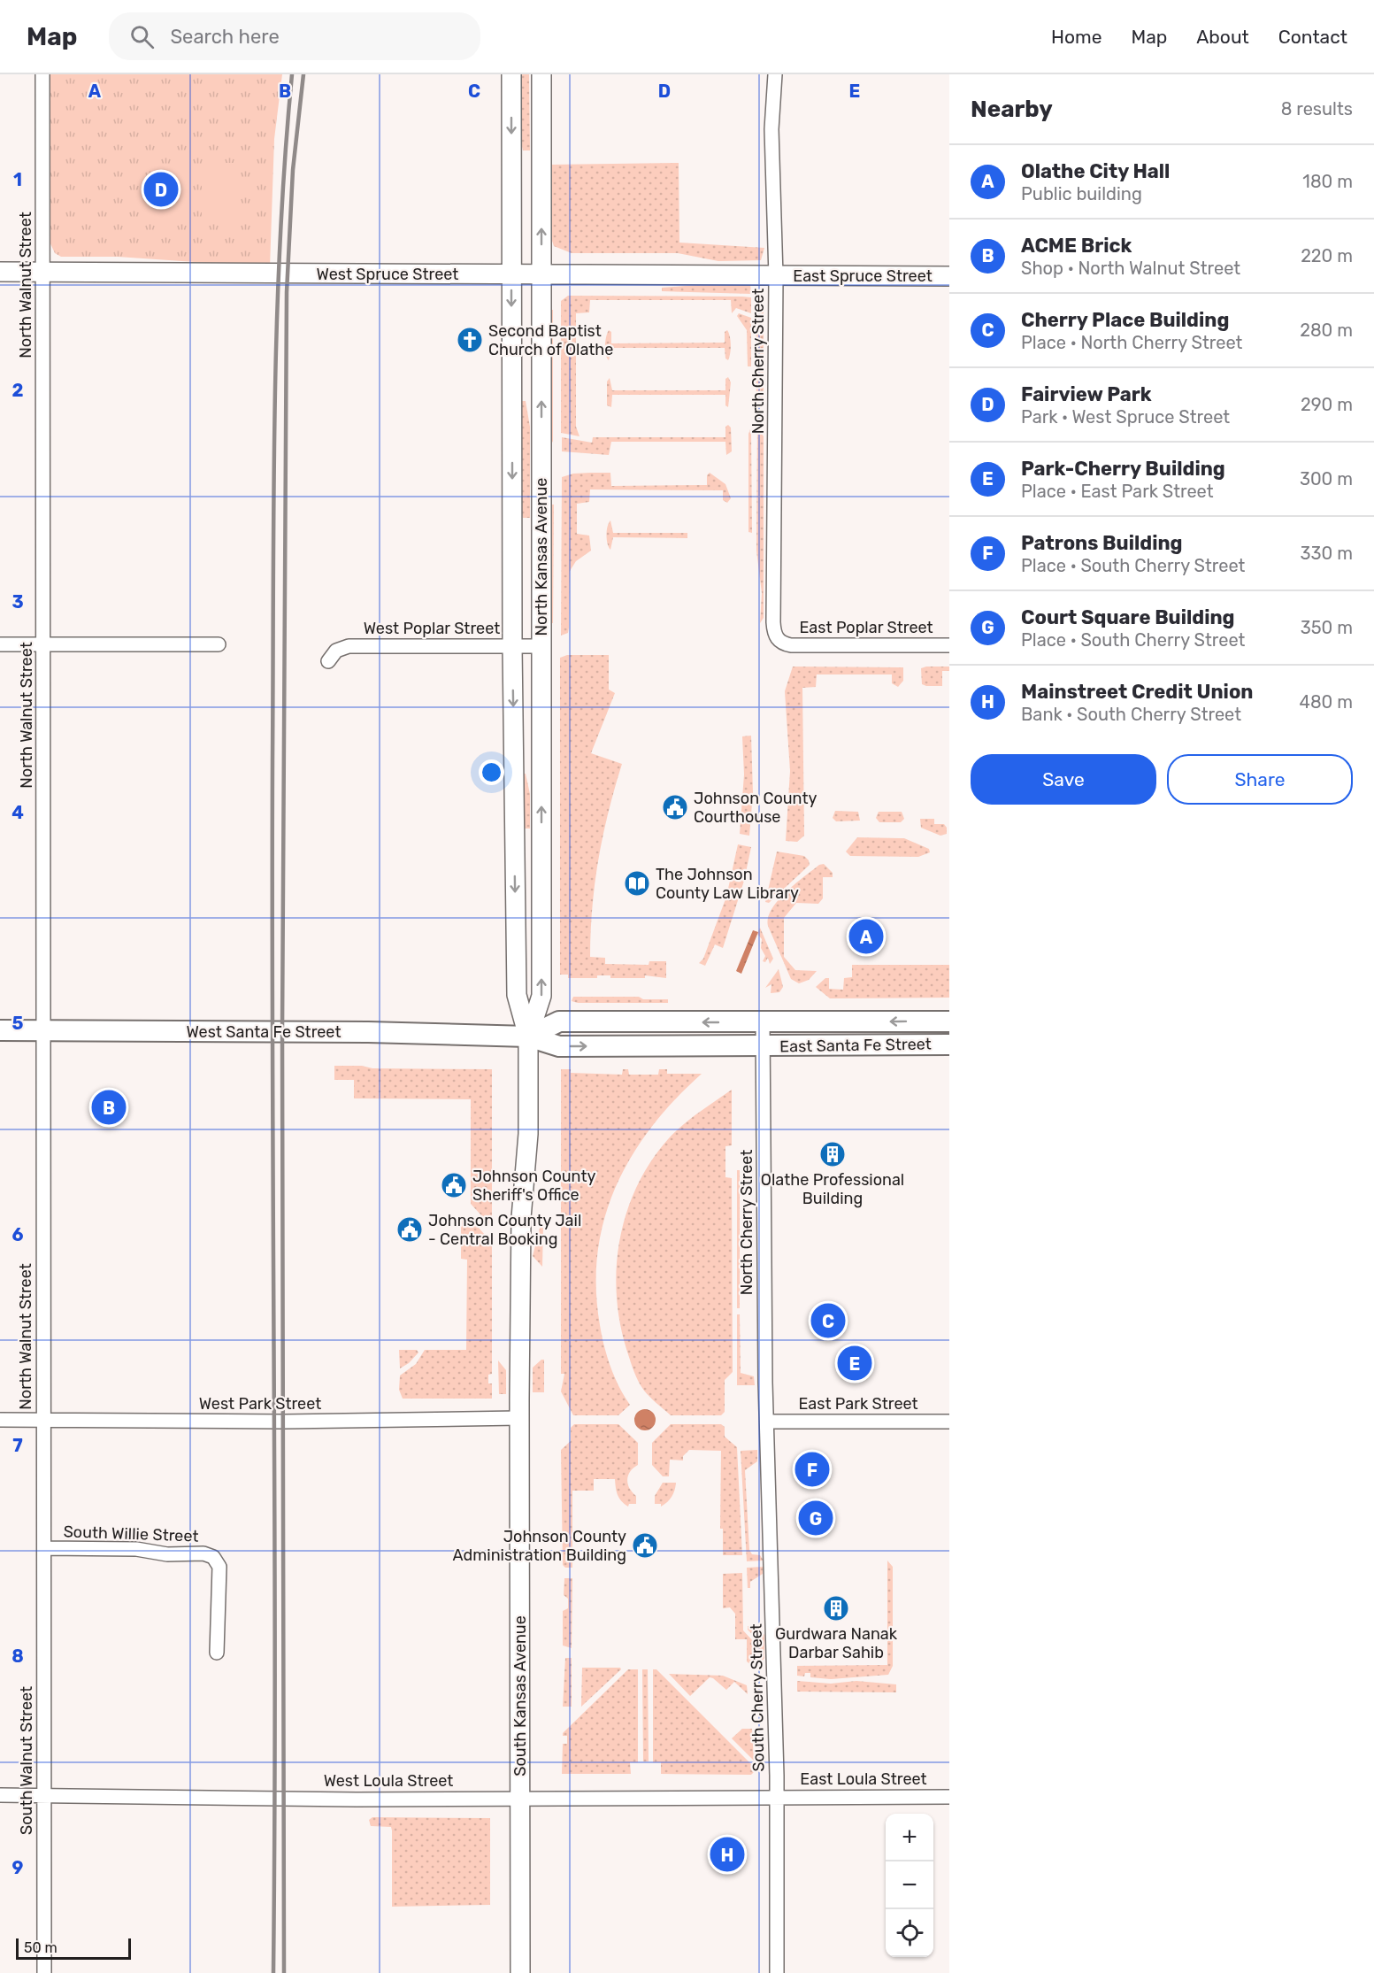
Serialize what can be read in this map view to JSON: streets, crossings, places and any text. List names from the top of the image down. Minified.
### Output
{"streets":{"main road":["West Spruce Street","East Spruce Street","North Kansas Avenue","West Santa Fe Street","East Santa Fe Street","South Kansas Avenue"],"street":["North Walnut Street","North Cherry Street","East Poplar Street","West Poplar Street","West Park Street","East Park Street","South Willie Street","South Cherry Street","South Walnut Street","East Loula Street","West Loula Street"]},"crossings":[["West Spruce Street","East Spruce Street"],["West Spruce Street","North Walnut Street"],["West Spruce Street","North Cherry Street"],["West Spruce Street","North Kansas Avenue"],["East Spruce Street","North Cherry Street"],["North Walnut Street","West Santa Fe Street"],["North Walnut Street","West Park Street"],["North Walnut Street","South Walnut Street"],["North Cherry Street","East Poplar Street"],["North Cherry Street","West Santa Fe Street"],["North Cherry Street","East Santa Fe Street"],["North Cherry Street","East Park Street"],["North Cherry Street","South Cherry Street"],["North Kansas Avenue","West Poplar Street"],["North Kansas Avenue","West Santa Fe Street"],["North Kansas Avenue","West Park Street"],["North Kansas Avenue","South Kansas Avenue"],["West Santa Fe Street","East Santa Fe Street"],["West Park Street","South Kansas Avenue"],["West Park Street","South Walnut Street"],["East Park Street","South Cherry Street"],["South Willie Street","South Walnut Street"],["South Kansas Avenue","West Loula Street"],["South Cherry Street","East Loula Street"],["South Cherry Street","West Loula Street"],["South Walnut Street","West Loula Street"],["East Loula Street","West Loula Street"]],"places":{"church":["Second Baptist Church of Olathe"],"public building":["Johnson County Courthouse","Johnson County Sheriff's Office","Johnson County Jail - Central Booking","Johnson County Administration Building"],"library":["The Johnson County Law Library"],"building":["Olathe Professional Building","Gurdwara Nanak Darbar Sahib"]},"scale_bar":"50 m","page":{"header":"Map","search":"Search here","nav":["Home","Map","About","Contact"],"heading":["Nearby","8 results"],"list":[{"mark":"A","name":"Olathe City Hall","note":"Public building","value":"180 m"},{"mark":"B","name":"ACME Brick","note":"Shop · North Walnut Street","value":"220 m"},{"mark":"C","name":"Cherry Place Building","note":"Place · North Cherry Street","value":"280 m"},{"mark":"D","name":"Fairview Park","note":"Park · West Spruce Street","value":"290 m"},{"mark":"E","name":"Park-Cherry Building","note":"Place · East Park Street","value":"300 m"},{"mark":"F","name":"Patrons Building","note":"Place · South Cherry Street","value":"330 m"},{"mark":"G","name":"Court Square Building","note":"Place · South Cherry Street","value":"350 m"},{"mark":"H","name":"Mainstreet Credit Union","note":"Bank · South Cherry Street","value":"480 m"}],"pins":["D","A","B","C","E","F","G","H"],"buttons":["Save","Share"],"map_buttons":["+","−"],"scale":"50 m"},"grid":{"columns":["A","B","C","D","E"],"rows":["1","2","3","4","5","6","7","8","9"]}}
